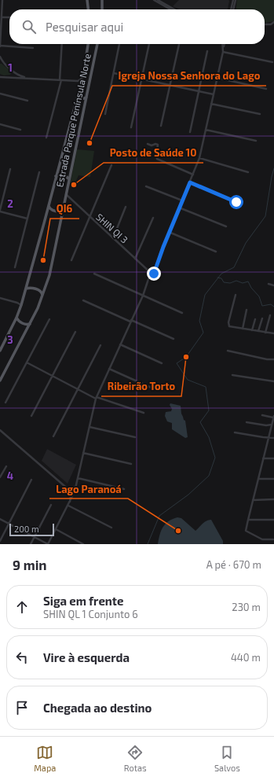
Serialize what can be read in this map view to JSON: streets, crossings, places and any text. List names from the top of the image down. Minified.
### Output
{"streets":{"main road":["Estrada Parque Península Norte"],"street":["SHIN QI 3"]},"crossings":[["Estrada Parque Península Norte","SHIN QI 3"]],"places":["Igreja Nossa Senhora do Lago","Posto de Saúde 10","QI6","Ribeirão Torto","Lago Paranoá"],"scale_bar":"200 m","page":{"search":"Pesquisar aqui","scale":"200 m","heading":["9 min","A pé · 670 m"],"list":[["Siga em frente","SHIN QL 1 Conjunto 6","230 m"],["Vire à esquerda","440 m"],"Chegada ao destino"],"nav":["Mapa","Rotas","Salvos"]},"grid":{"rows":["1","2","3","4"]}}
